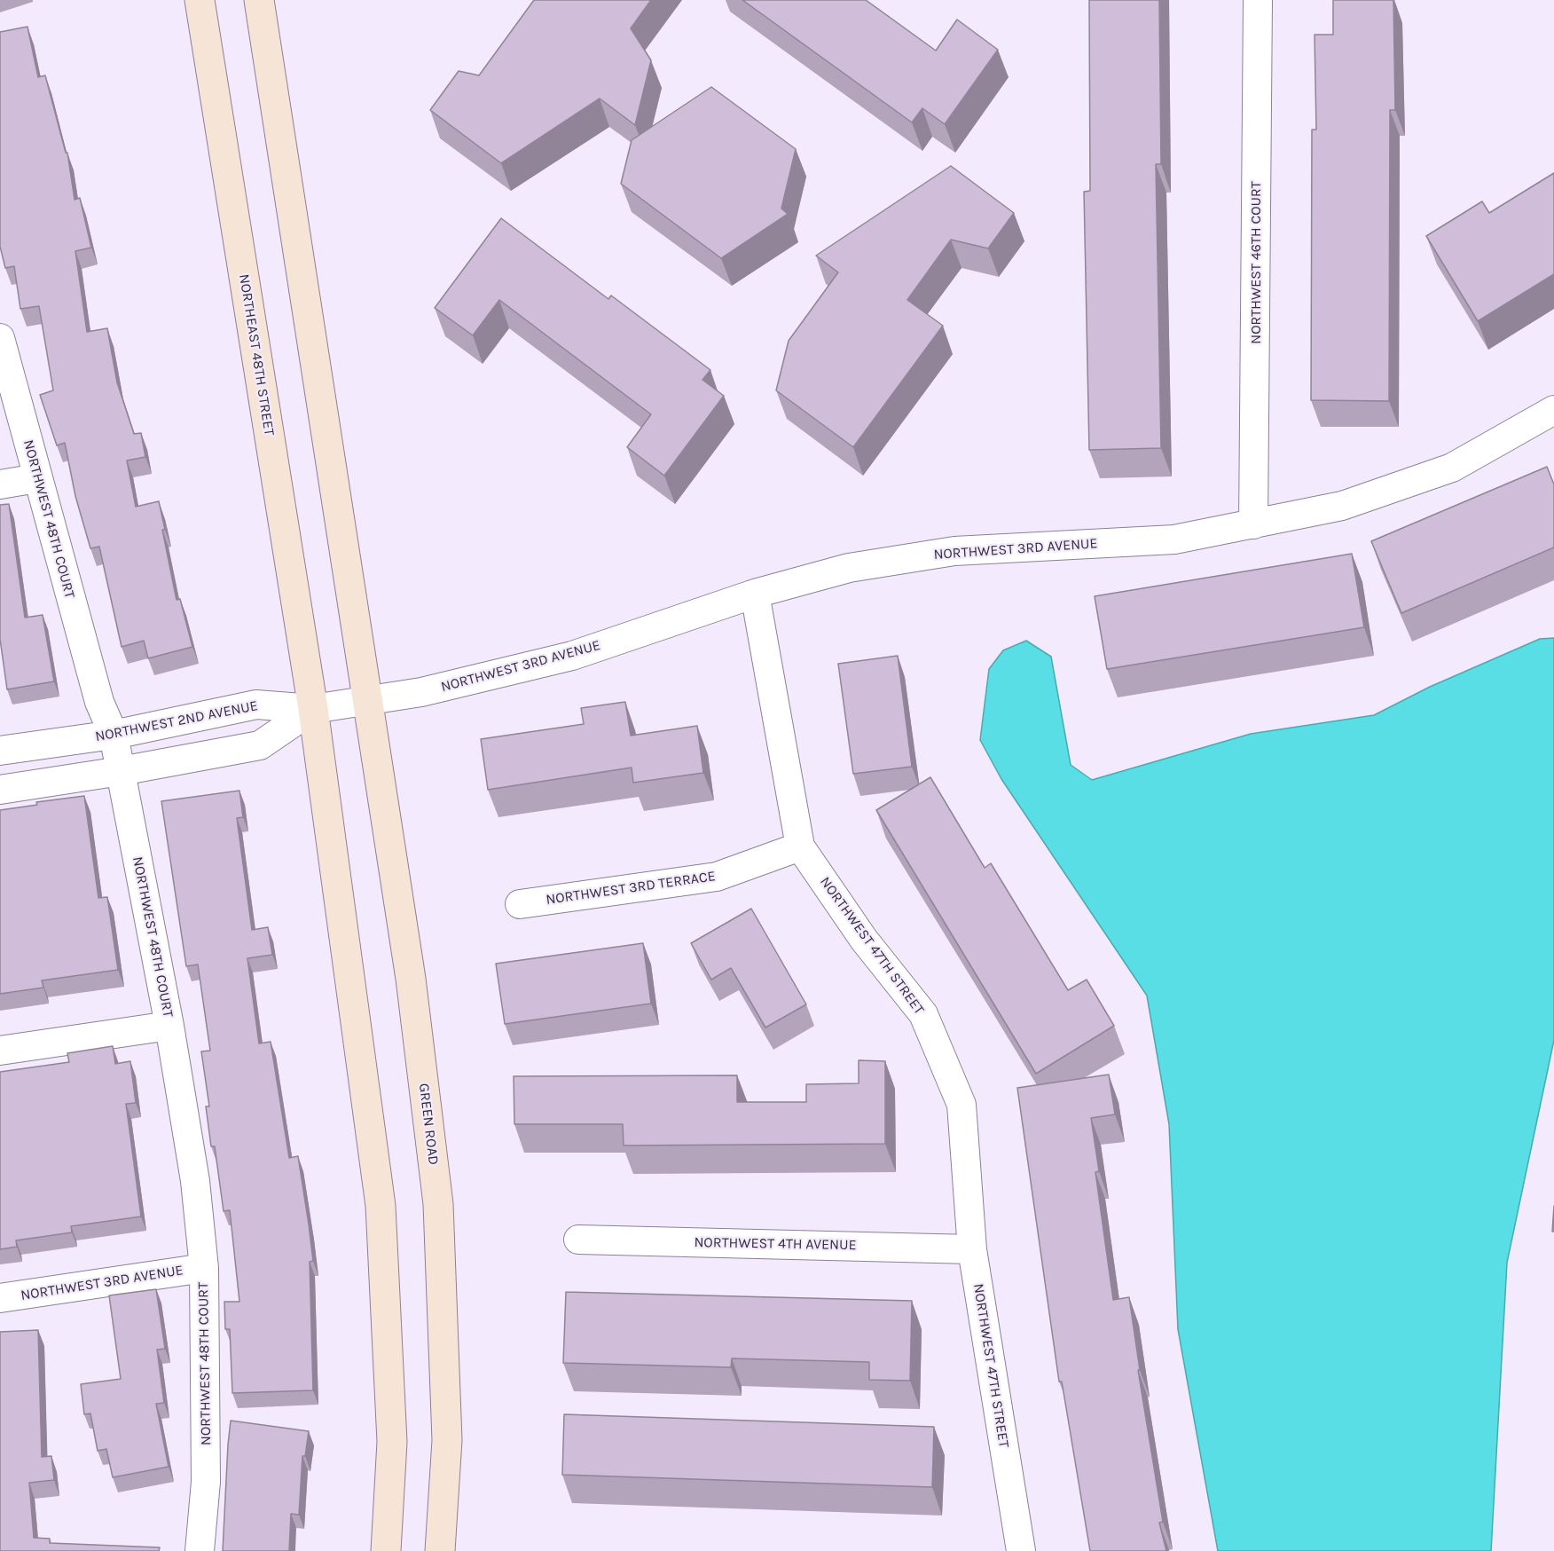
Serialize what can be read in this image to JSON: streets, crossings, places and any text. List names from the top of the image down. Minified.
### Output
{"streets":{"main road":["NORTHEAST 48TH STREET","GREEN ROAD"],"street":["NORTHWEST 46TH COURT","NORTHWEST 48TH COURT","NORTHWEST 3RD AVENUE","NORTHWEST 2ND AVENUE","NORTHWEST 3RD TERRACE","NORTHWEST 47TH STREET","NORTHWEST 4TH AVENUE"]},"crossings":[["NORTHWEST 46TH COURT","NORTHWEST 3RD AVENUE"],["NORTHEAST 48TH STREET","NORTHWEST 3RD AVENUE"],["NORTHEAST 48TH STREET","NORTHWEST 2ND AVENUE"],["NORTHWEST 48TH COURT","NORTHWEST 3RD AVENUE"],["NORTHWEST 48TH COURT","NORTHWEST 2ND AVENUE"],["NORTHWEST 3RD AVENUE","NORTHWEST 2ND AVENUE"],["NORTHWEST 3RD AVENUE","NORTHWEST 47TH STREET"],["NORTHWEST 3RD AVENUE","GREEN ROAD"],["NORTHWEST 3RD TERRACE","NORTHWEST 47TH STREET"],["NORTHWEST 47TH STREET","NORTHWEST 4TH AVENUE"]]}
